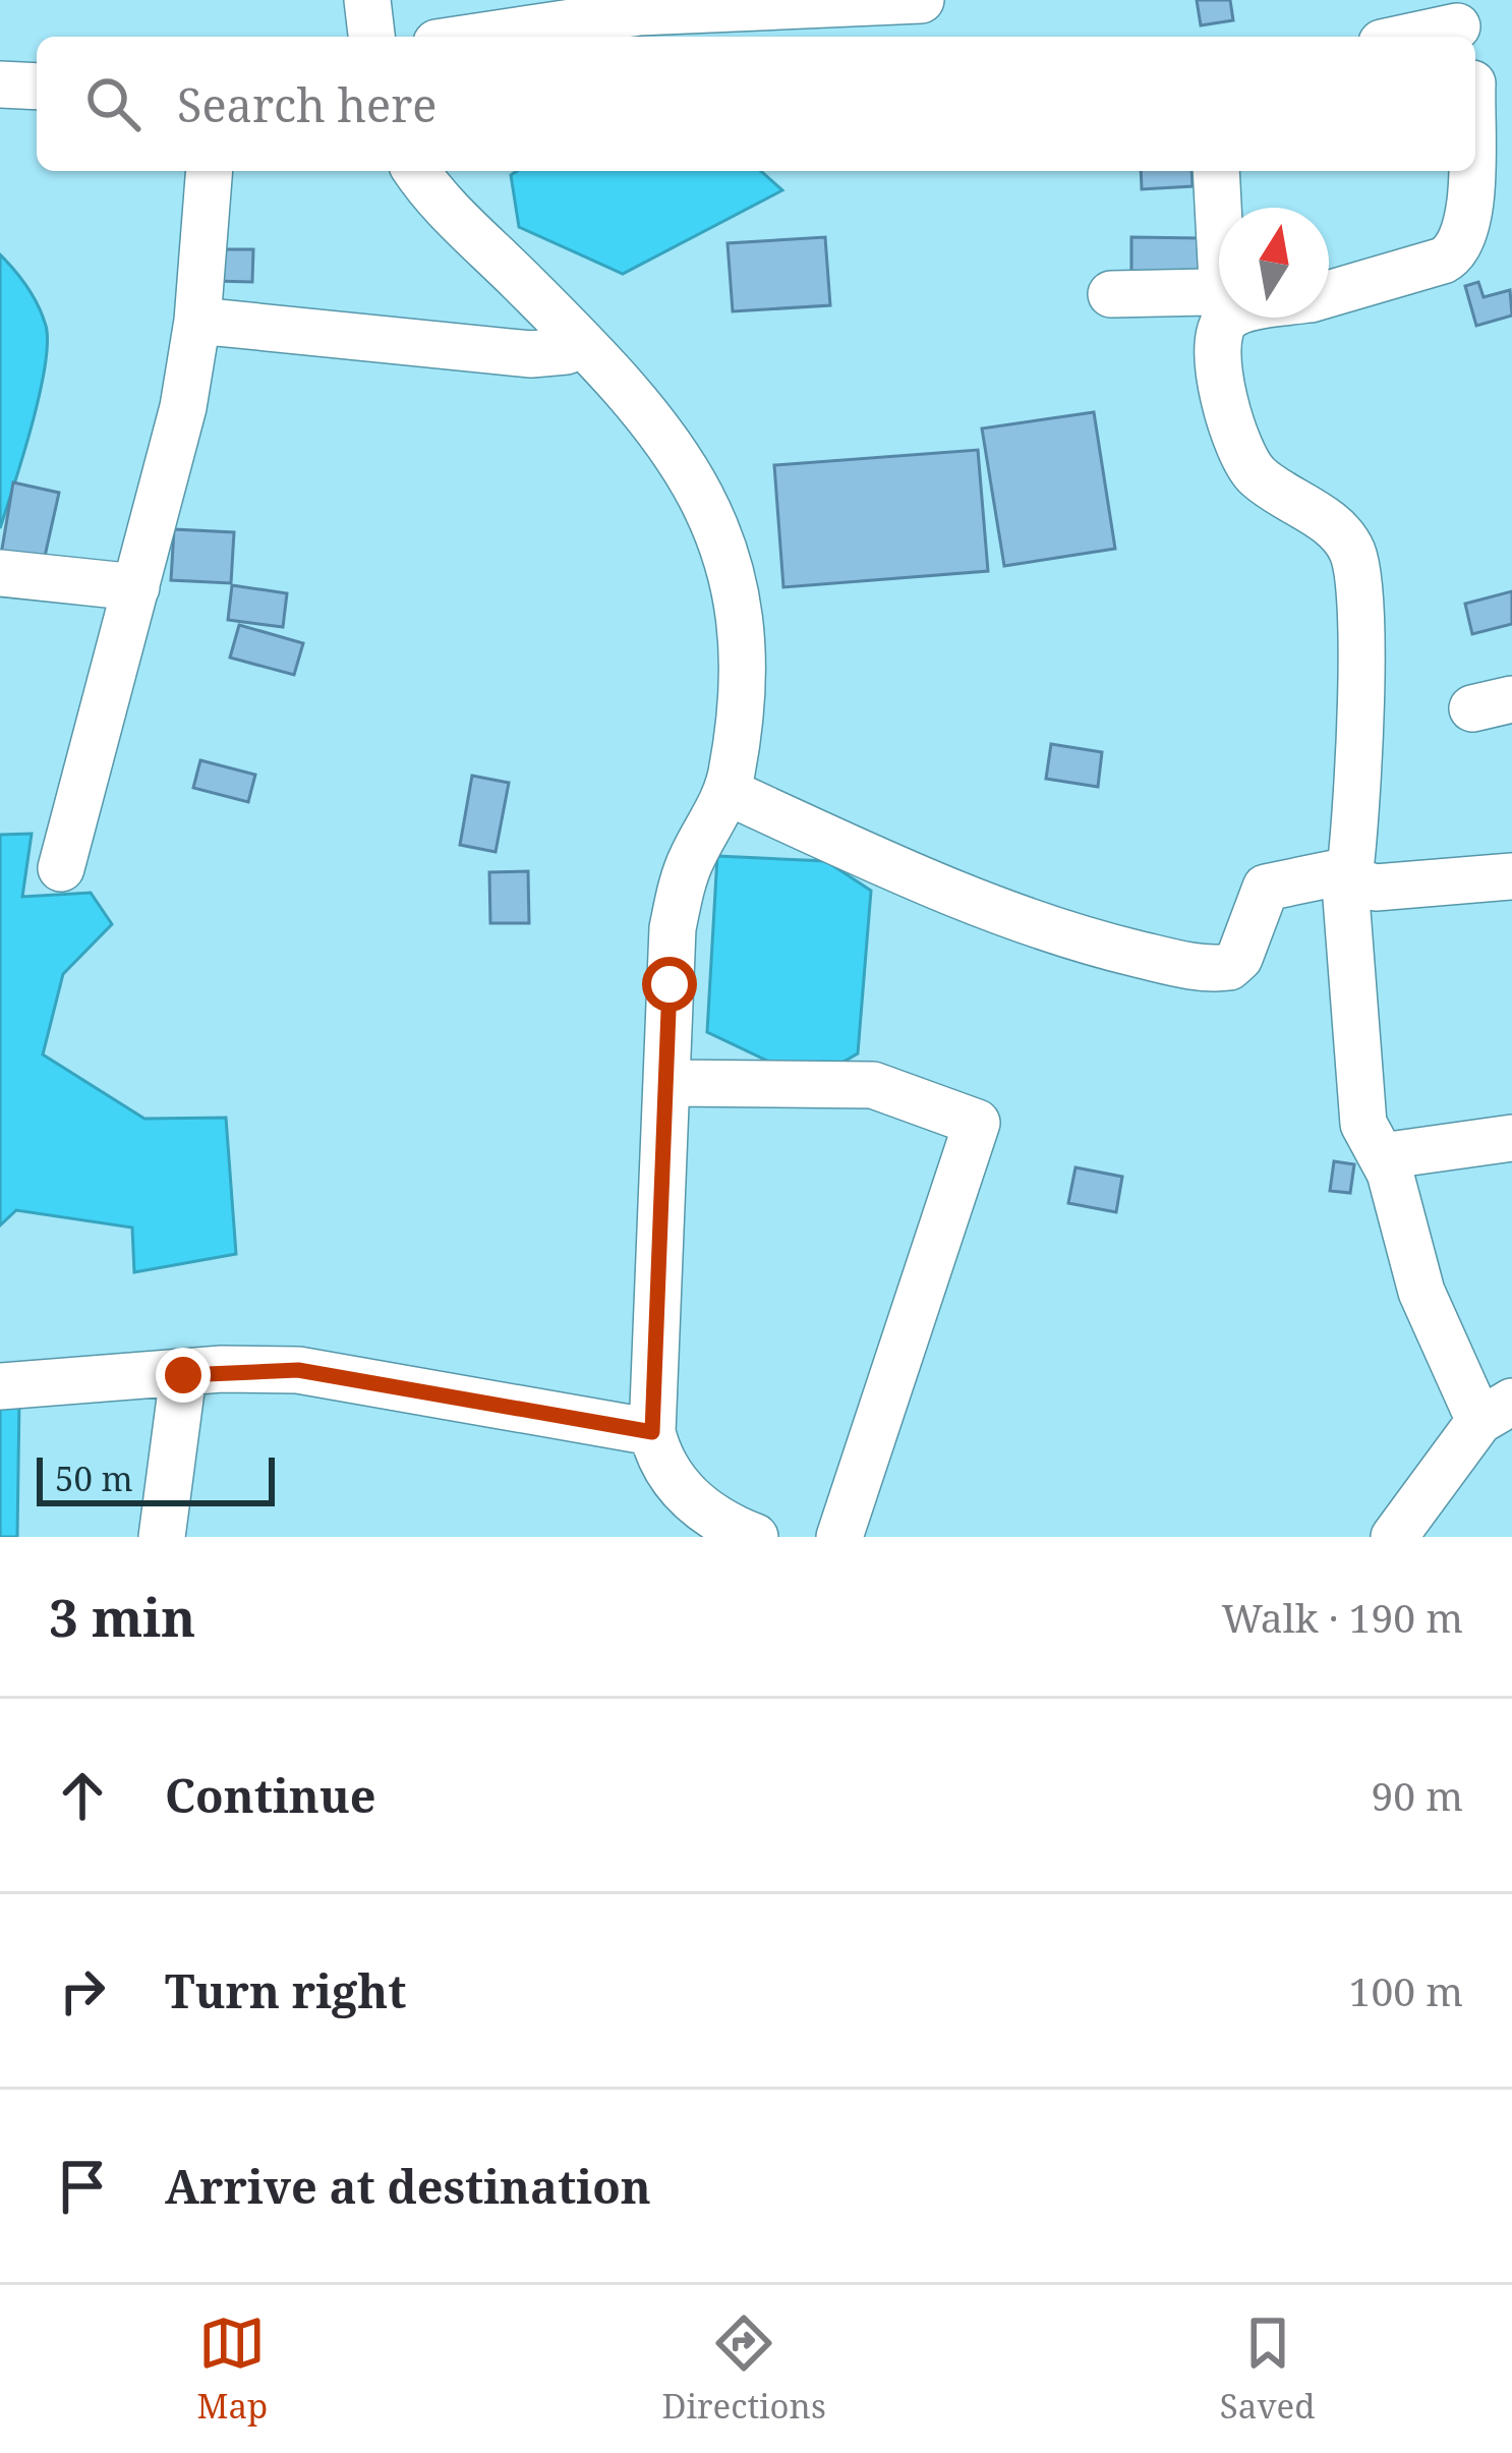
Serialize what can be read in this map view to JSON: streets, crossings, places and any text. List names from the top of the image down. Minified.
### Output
{"scale_bar":"50 m","north":"top","page":{"search":"Search here","scale":"50 m","heading":["3 min","Walk · 190 m"],"list":[["Continue","90 m"],["Turn right","100 m"],"Arrive at destination"],"nav":["Map","Directions","Saved"]}}
